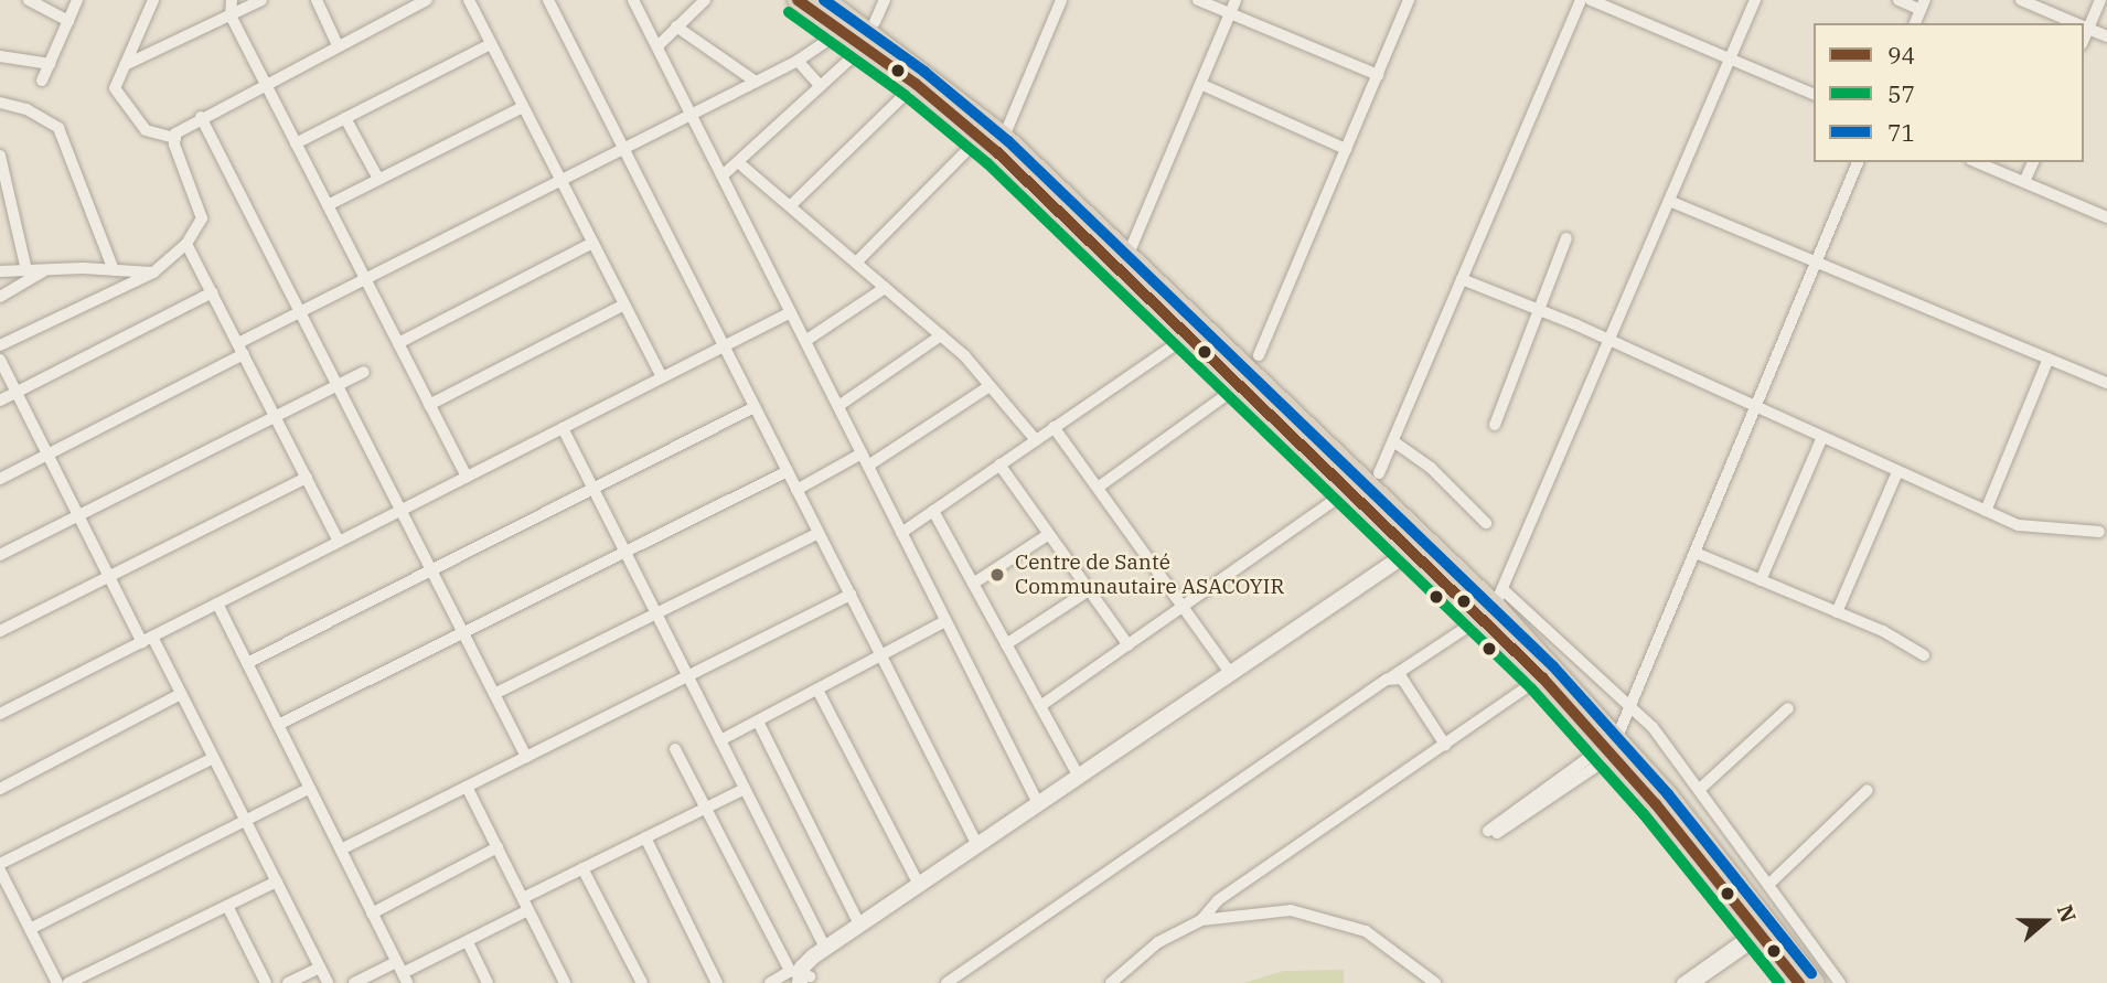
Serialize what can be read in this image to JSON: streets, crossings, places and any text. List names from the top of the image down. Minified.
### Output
{"places":["Centre de Santé Communautaire ASACOYIR"],"lines":["transit line 94","transit line 71","transit line 57"],"legend":["94","57","71"],"north":"right"}
